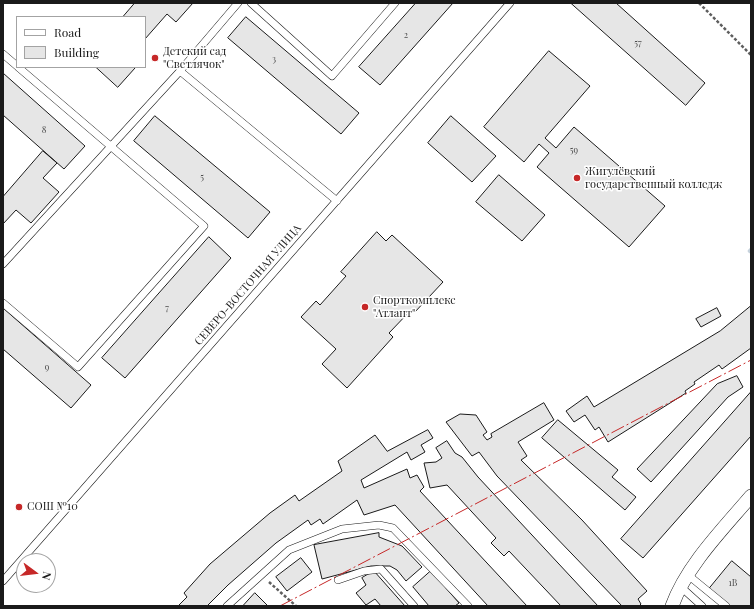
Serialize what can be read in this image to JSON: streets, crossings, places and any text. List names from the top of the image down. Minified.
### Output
{"streets":{"lane":["СЕВЕРО-ВОСТОЧНАЯ УЛИЦА"]},"places":["Детский сад \"Светлячок\"","Жигулёвский государственный колледж","Спорткомплекс \"Атлант\"","СОШ №10"],"house_numbers":["2","57","3","8","59","5","7","9","1В"],"legend":["Road","Building"],"north":"right"}
